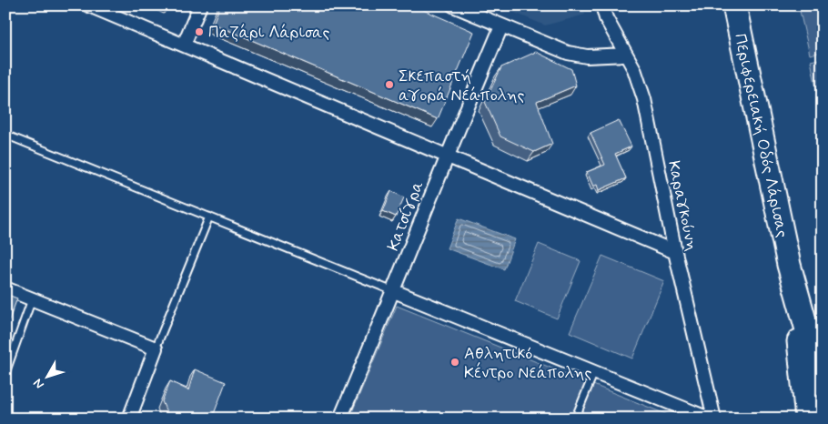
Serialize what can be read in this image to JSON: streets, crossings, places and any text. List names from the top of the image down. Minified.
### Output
{"streets":{"highway":["Περιφερειακή Οδός Λάρισας"],"street":["Καραγκούνη","Κατσίγρα"]},"places":["Παζάρι Λάρισας","Σκεπαστή αγορά Νεάπολης","Αθλητικό Κέντρο Νεάπολης"],"north":"bottom left"}
